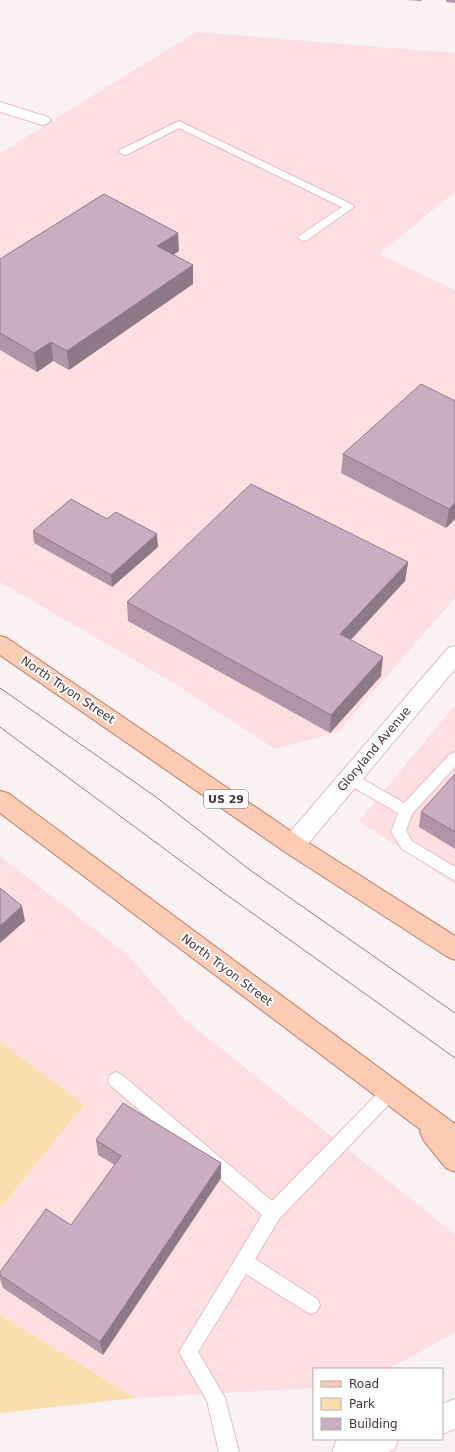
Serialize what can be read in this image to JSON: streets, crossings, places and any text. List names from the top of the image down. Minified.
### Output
{"streets":{"main road":["North Tryon Street","US 29"],"street":["Gloryland Avenue"]},"crossings":[["North Tryon Street","Gloryland Avenue"]],"legend":["Road","Park","Building"]}
